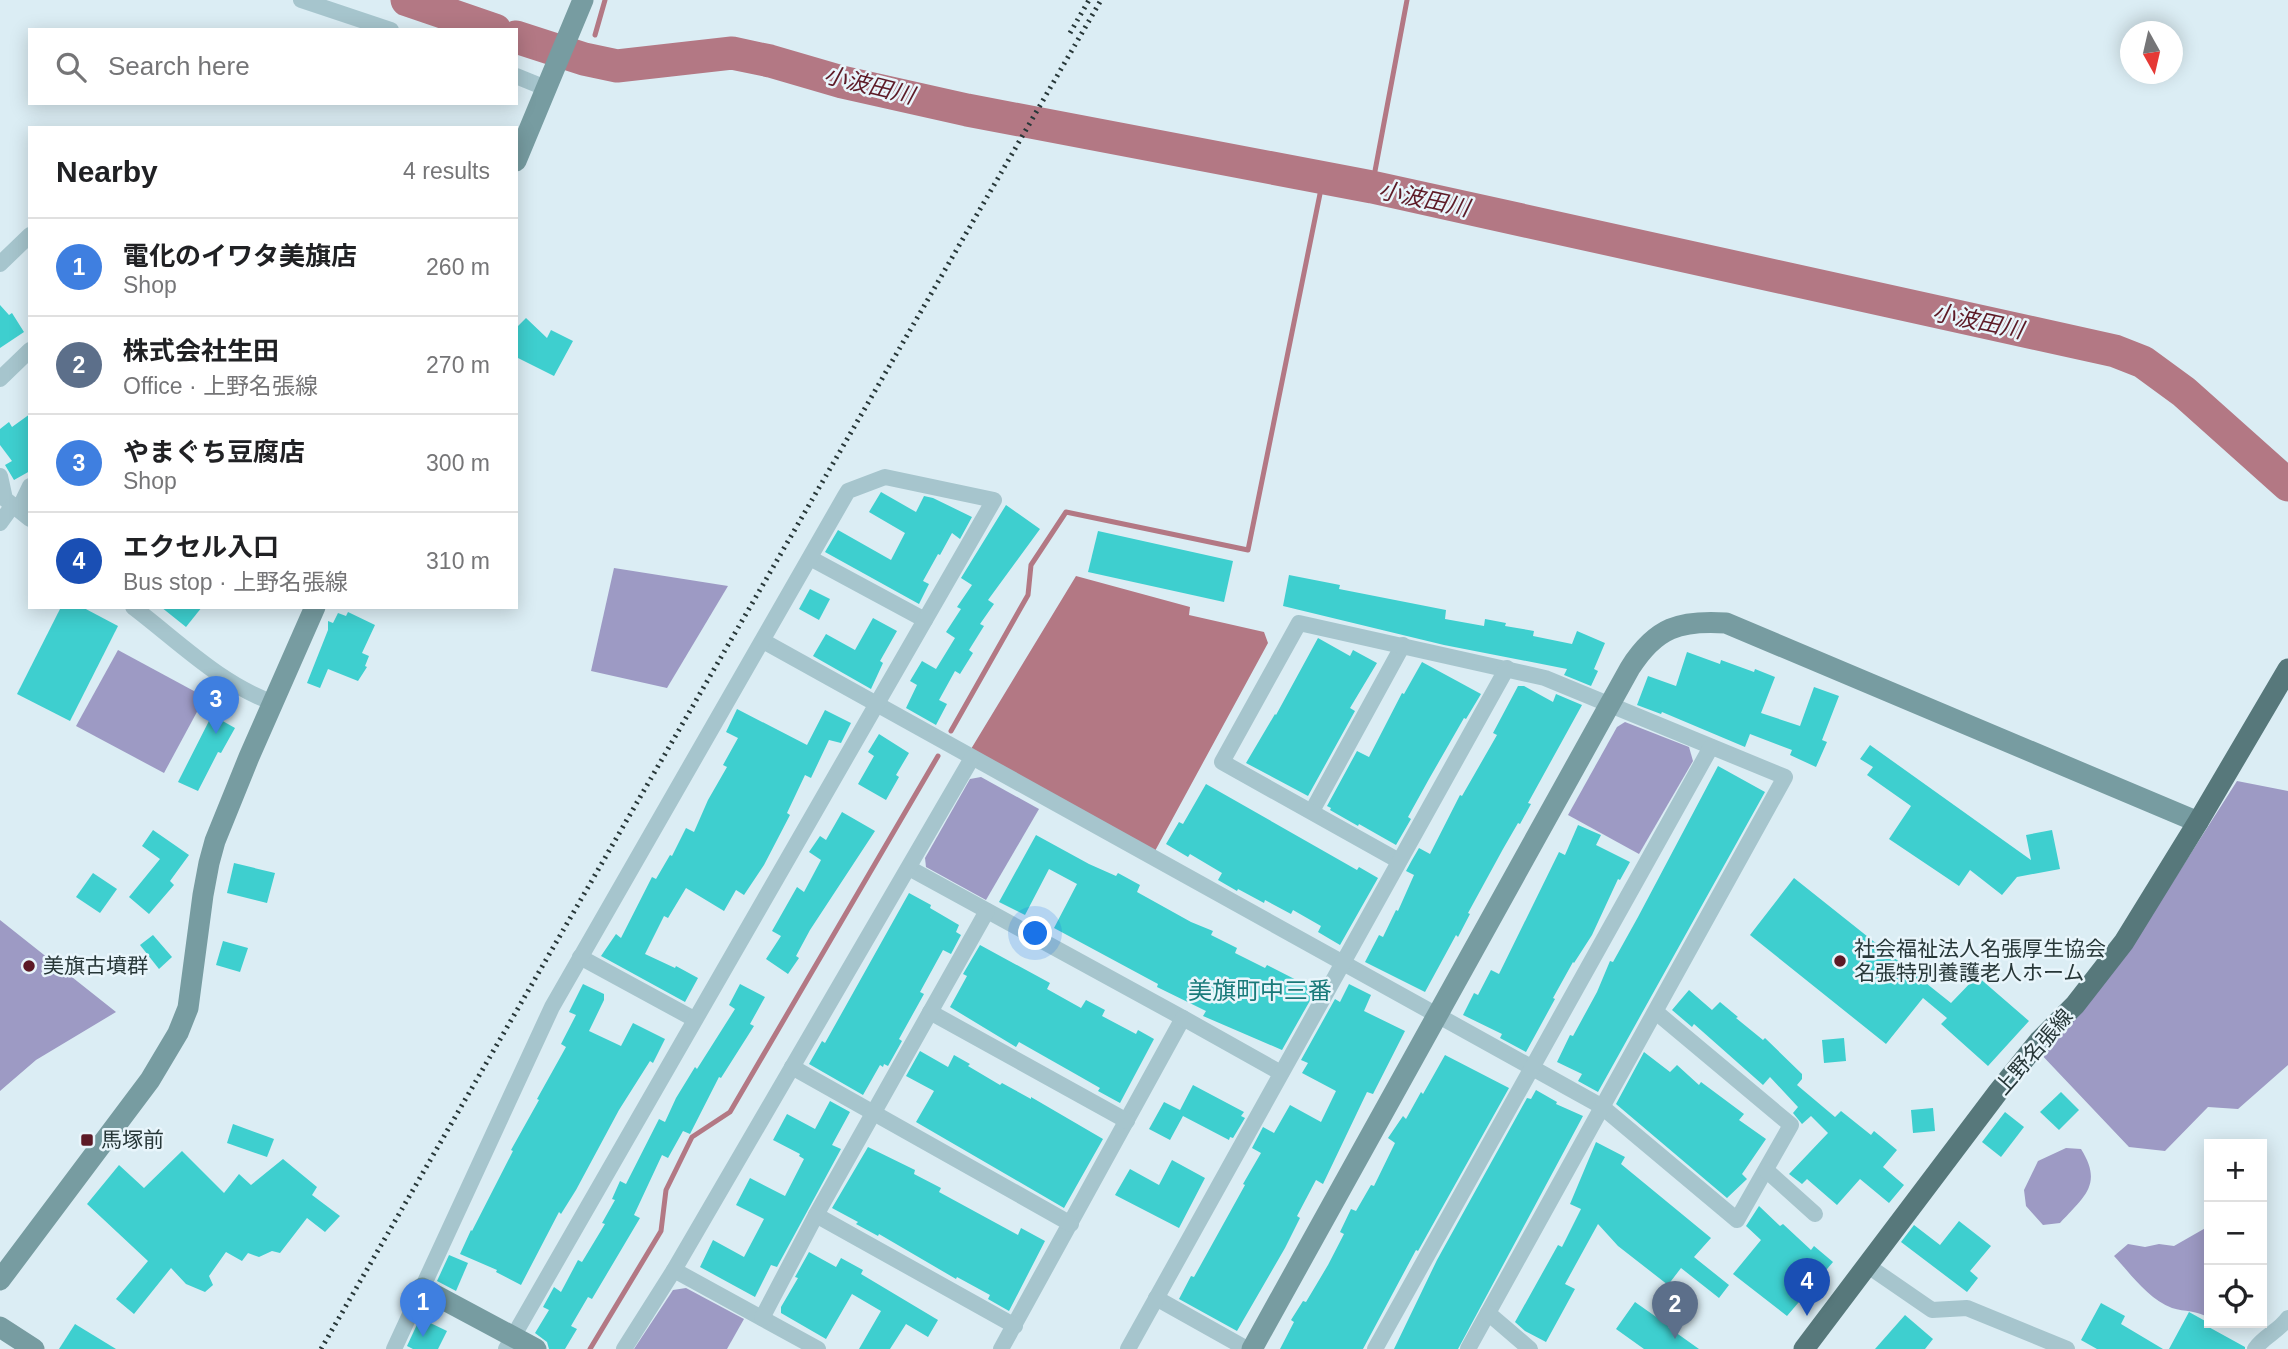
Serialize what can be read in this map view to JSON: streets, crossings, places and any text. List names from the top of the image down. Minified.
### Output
{"streets":{"main road":["上野名張線"]},"districts":["美旗町中三番"],"water":["小波田川"],"places":{"other":["社会福祉法人名張厚生協会 名張特別養護老人ホーム","美旗古墳群"],"transit":["馬塚前"]},"north":"bottom","page":{"search":"Search here","heading":["Nearby","4 results"],"list":[{"mark":"1","name":"電化のイワタ美旗店","note":"Shop","value":"260 m"},{"mark":"2","name":"株式会社生田","note":"Office · 上野名張線","value":"270 m"},{"mark":"3","name":"やまぐち豆腐店","note":"Shop","value":"300 m"},{"mark":"4","name":"エクセル入口","note":"Bus stop · 上野名張線","value":"310 m"}],"pins":["3","4","1","2"],"map_buttons":["+","−"]}}
